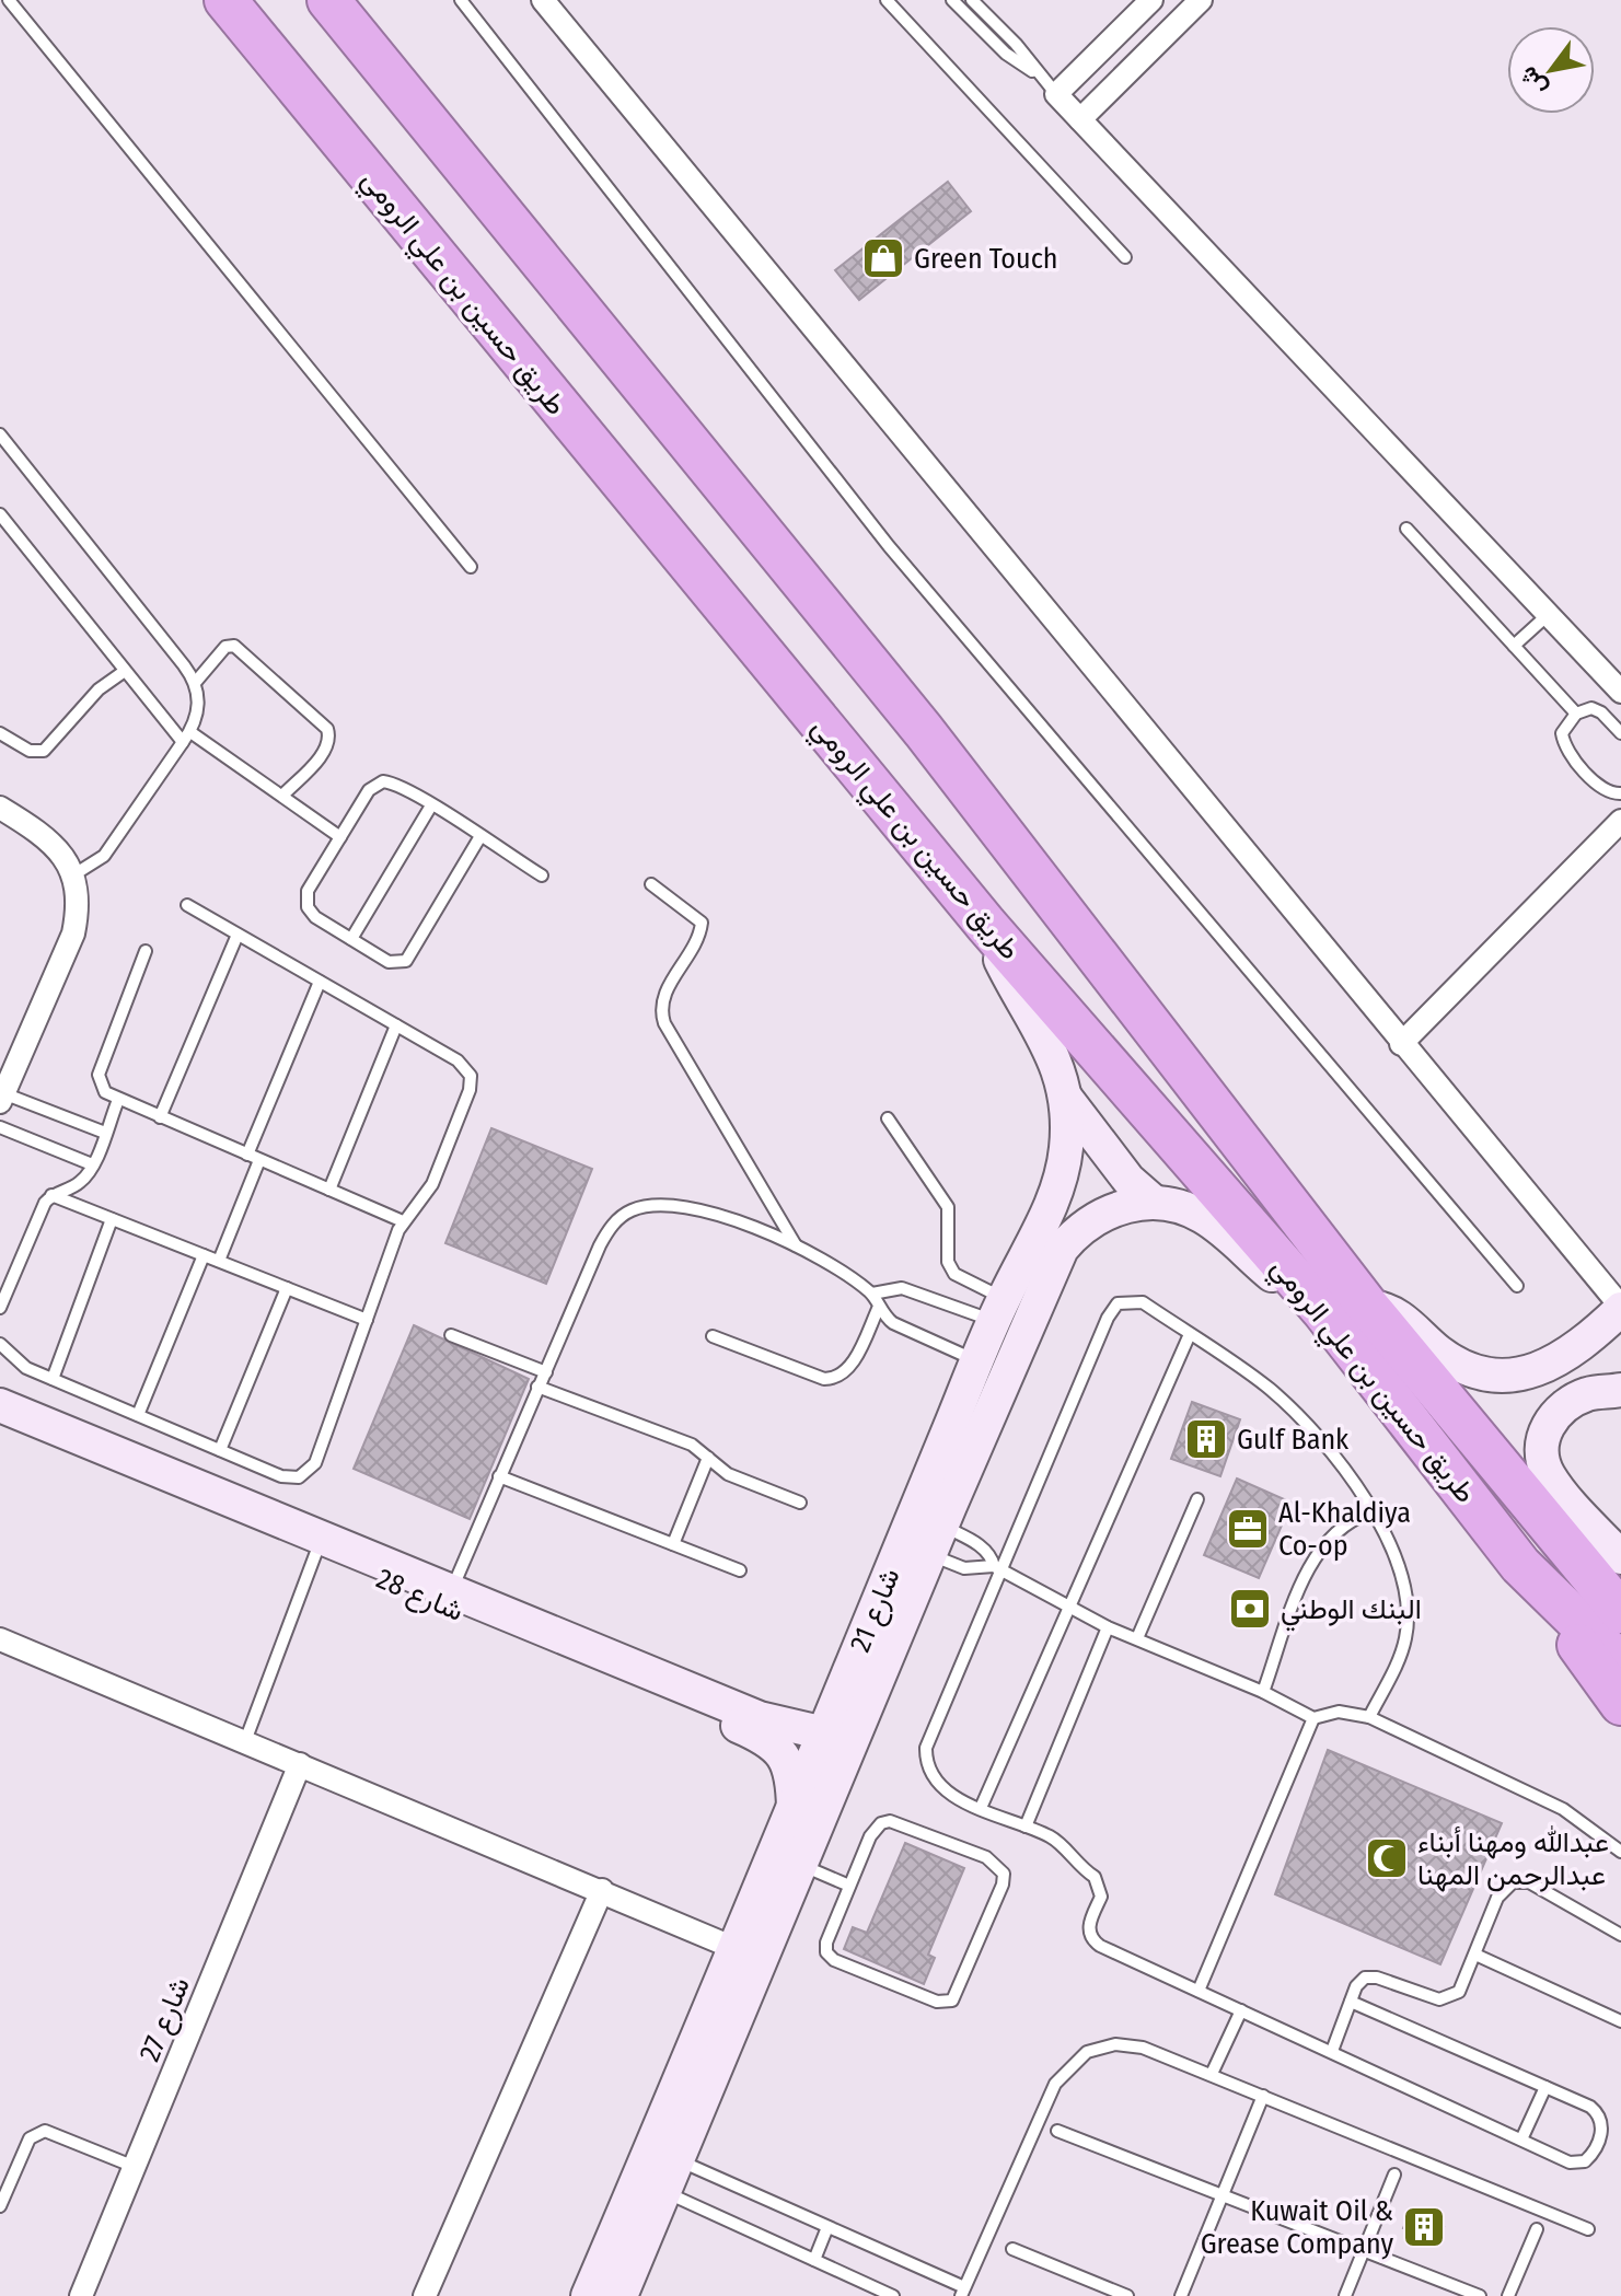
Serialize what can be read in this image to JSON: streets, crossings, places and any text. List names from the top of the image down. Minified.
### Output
{"streets":{"highway":["طريق حسين بن علي الرومي"],"street":["شارع 28","شارع 21","شارع 27"]},"crossings":[["طريق حسين بن علي الرومي","شارع 21"],["شارع 28","شارع 21"]],"places":{"shop":["Green Touch"],"building":["Gulf Bank","Kuwait Oil & Grease Company"],"office":["Al-Khaldiya Co-op"],"bank":["البنك الوطني"],"mosque":["عبدالله ومهنا أبناء عبدالرحمن المهنا"]},"north":"bottom left"}
